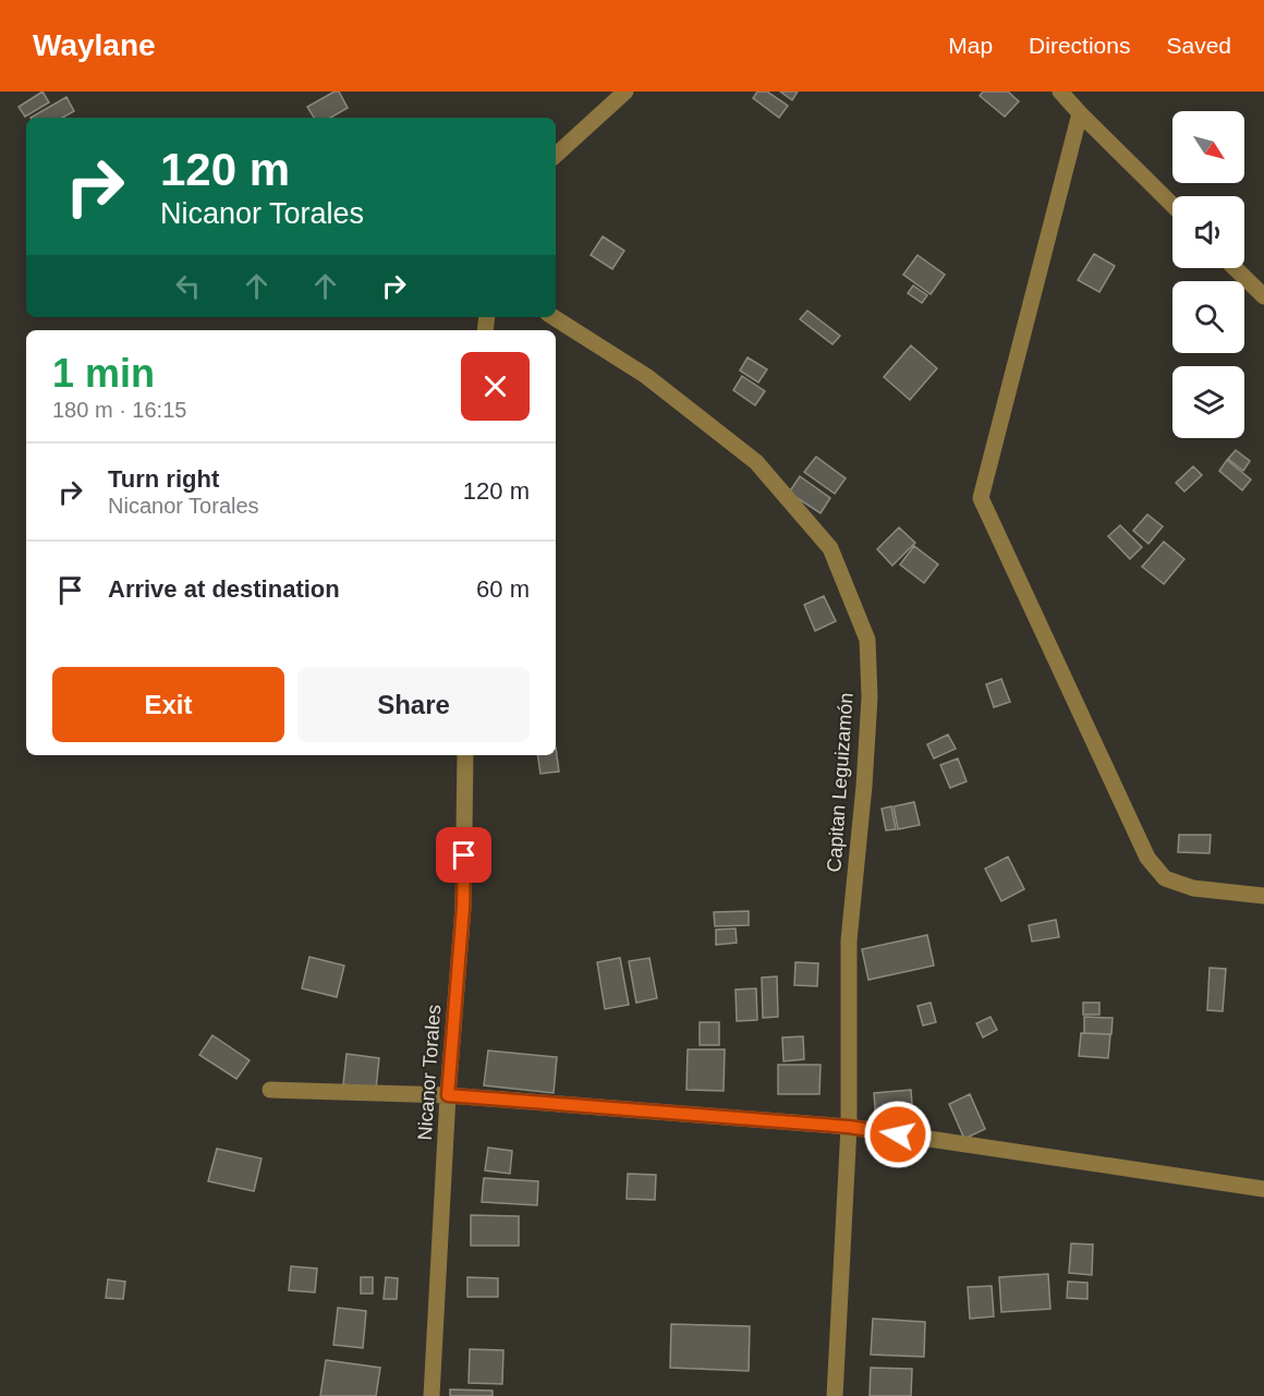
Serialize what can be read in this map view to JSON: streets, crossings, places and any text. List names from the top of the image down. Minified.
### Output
{"streets":{"street":["Capitan Leguizamón","Nicanor Torales"]},"north":"bottom right","page":{"header":"Waylane","nav":["Map","Directions","Saved"],"turn":["120 m","Nicanor Torales"],"heading":["1 min","180 m · 16:15"],"list":[{"name":"Turn right","note":"Nicanor Torales","value":"120 m"},{"name":"Arrive at destination","value":"60 m"}],"buttons":["Exit","Share"]}}
